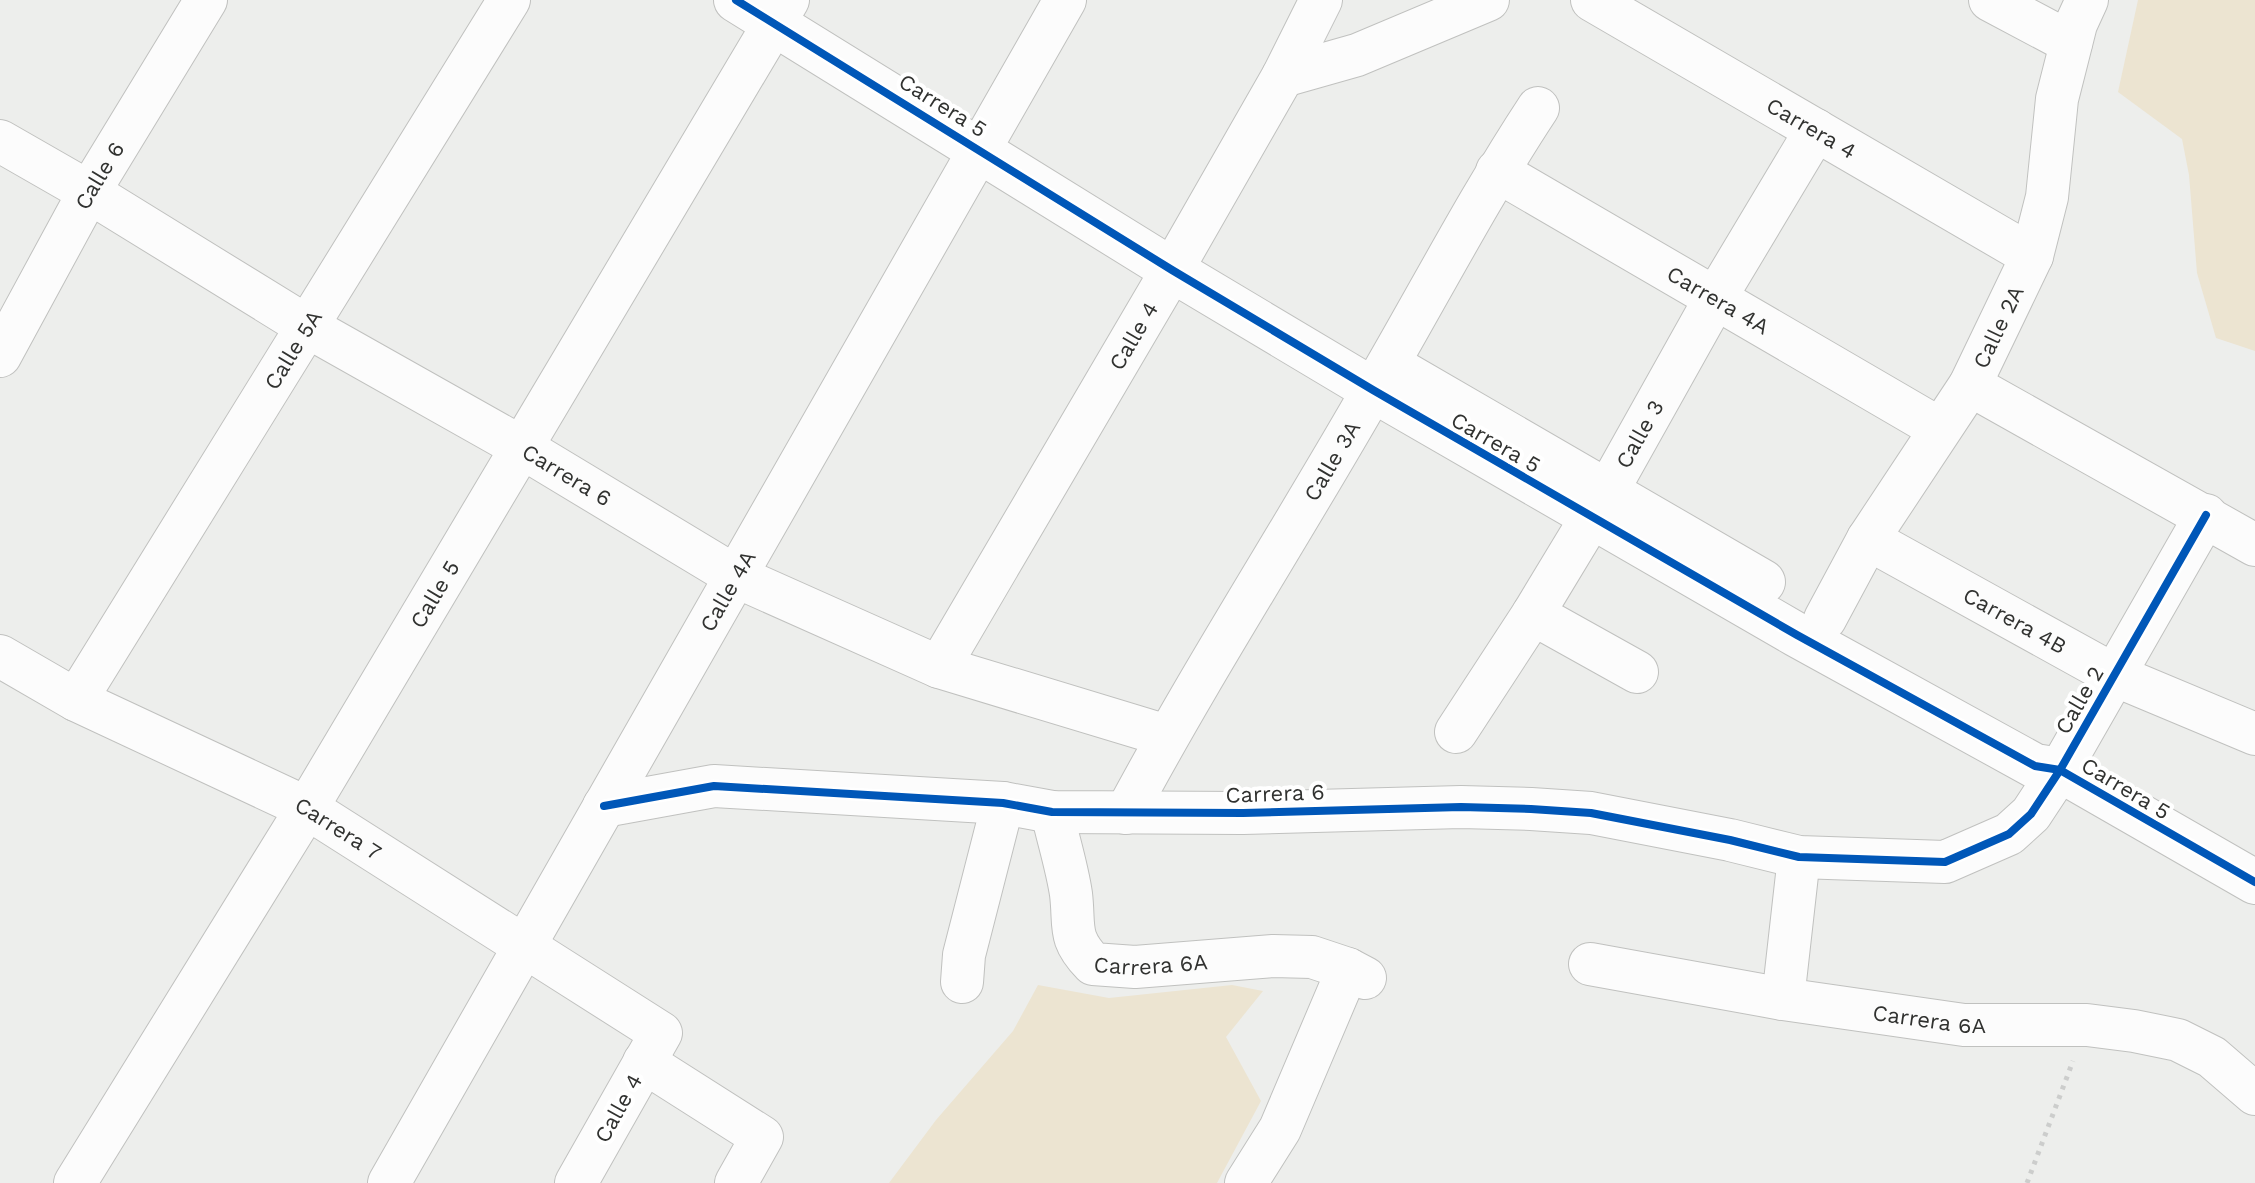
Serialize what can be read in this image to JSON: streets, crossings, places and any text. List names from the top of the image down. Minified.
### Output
{"streets":{"street":["Carrera 5","Carrera 4","Calle 6","Carrera 4A","Calle 2A","Calle 4","Calle 5A","Calle 3","Calle 3A","Carrera 6","Calle 4A","Calle 5","Carrera 4B","Calle 2","Carrera 7","Carrera 6A"]},"crossings":[["Carrera 5","Calle 2A"],["Carrera 5","Calle 4"],["Carrera 5","Calle 3"],["Carrera 5","Calle 3A"],["Carrera 5","Calle 4A"],["Carrera 5","Calle 5"],["Carrera 5","Calle 2"],["Carrera 4","Calle 2A"],["Carrera 4","Calle 3"],["Calle 6","Carrera 6"],["Carrera 4A","Calle 2A"],["Carrera 4A","Calle 3"],["Carrera 4A","Calle 3A"],["Calle 2A","Carrera 4B"],["Calle 4","Carrera 6"],["Calle 4","Carrera 7"],["Calle 5A","Carrera 6"],["Calle 5A","Carrera 7"],["Calle 3A","Carrera 6"],["Carrera 6","Calle 4A"],["Carrera 6","Calle 5"],["Carrera 6","Calle 2"],["Carrera 6","Carrera 6A"],["Calle 4A","Carrera 7"],["Calle 5","Carrera 7"],["Carrera 4B","Calle 2"]]}
